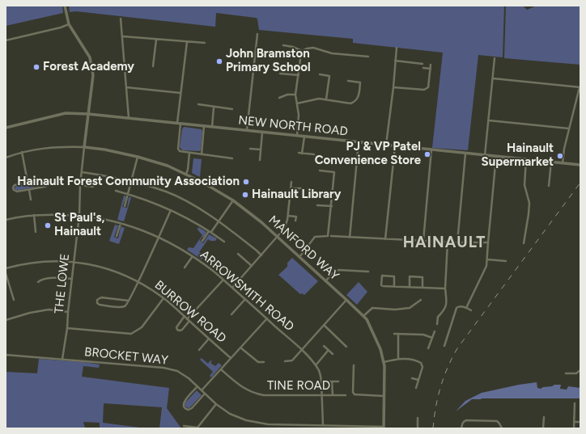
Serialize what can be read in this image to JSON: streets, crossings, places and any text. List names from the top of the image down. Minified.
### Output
{"streets":{"street":["NEW NORTH ROAD","MANFORD WAY","THE LOWE","ARROWSMITH ROAD","BURROW ROAD","BROCKET WAY","TINE ROAD"]},"crossings":[["NEW NORTH ROAD","THE LOWE"],["MANFORD WAY","THE LOWE"],["MANFORD WAY","BROCKET WAY"],["THE LOWE","ARROWSMITH ROAD"],["THE LOWE","BURROW ROAD"],["THE LOWE","BROCKET WAY"],["ARROWSMITH ROAD","BROCKET WAY"],["ARROWSMITH ROAD","TINE ROAD"]],"districts":["HAINAULT"],"places":["John Bramston Primary School","Forest Academy","PJ & VP Patel Convenience Store","Hainault Supermarket","Hainault Forest Community Association","Hainault Library","St Paul's, Hainault"]}
